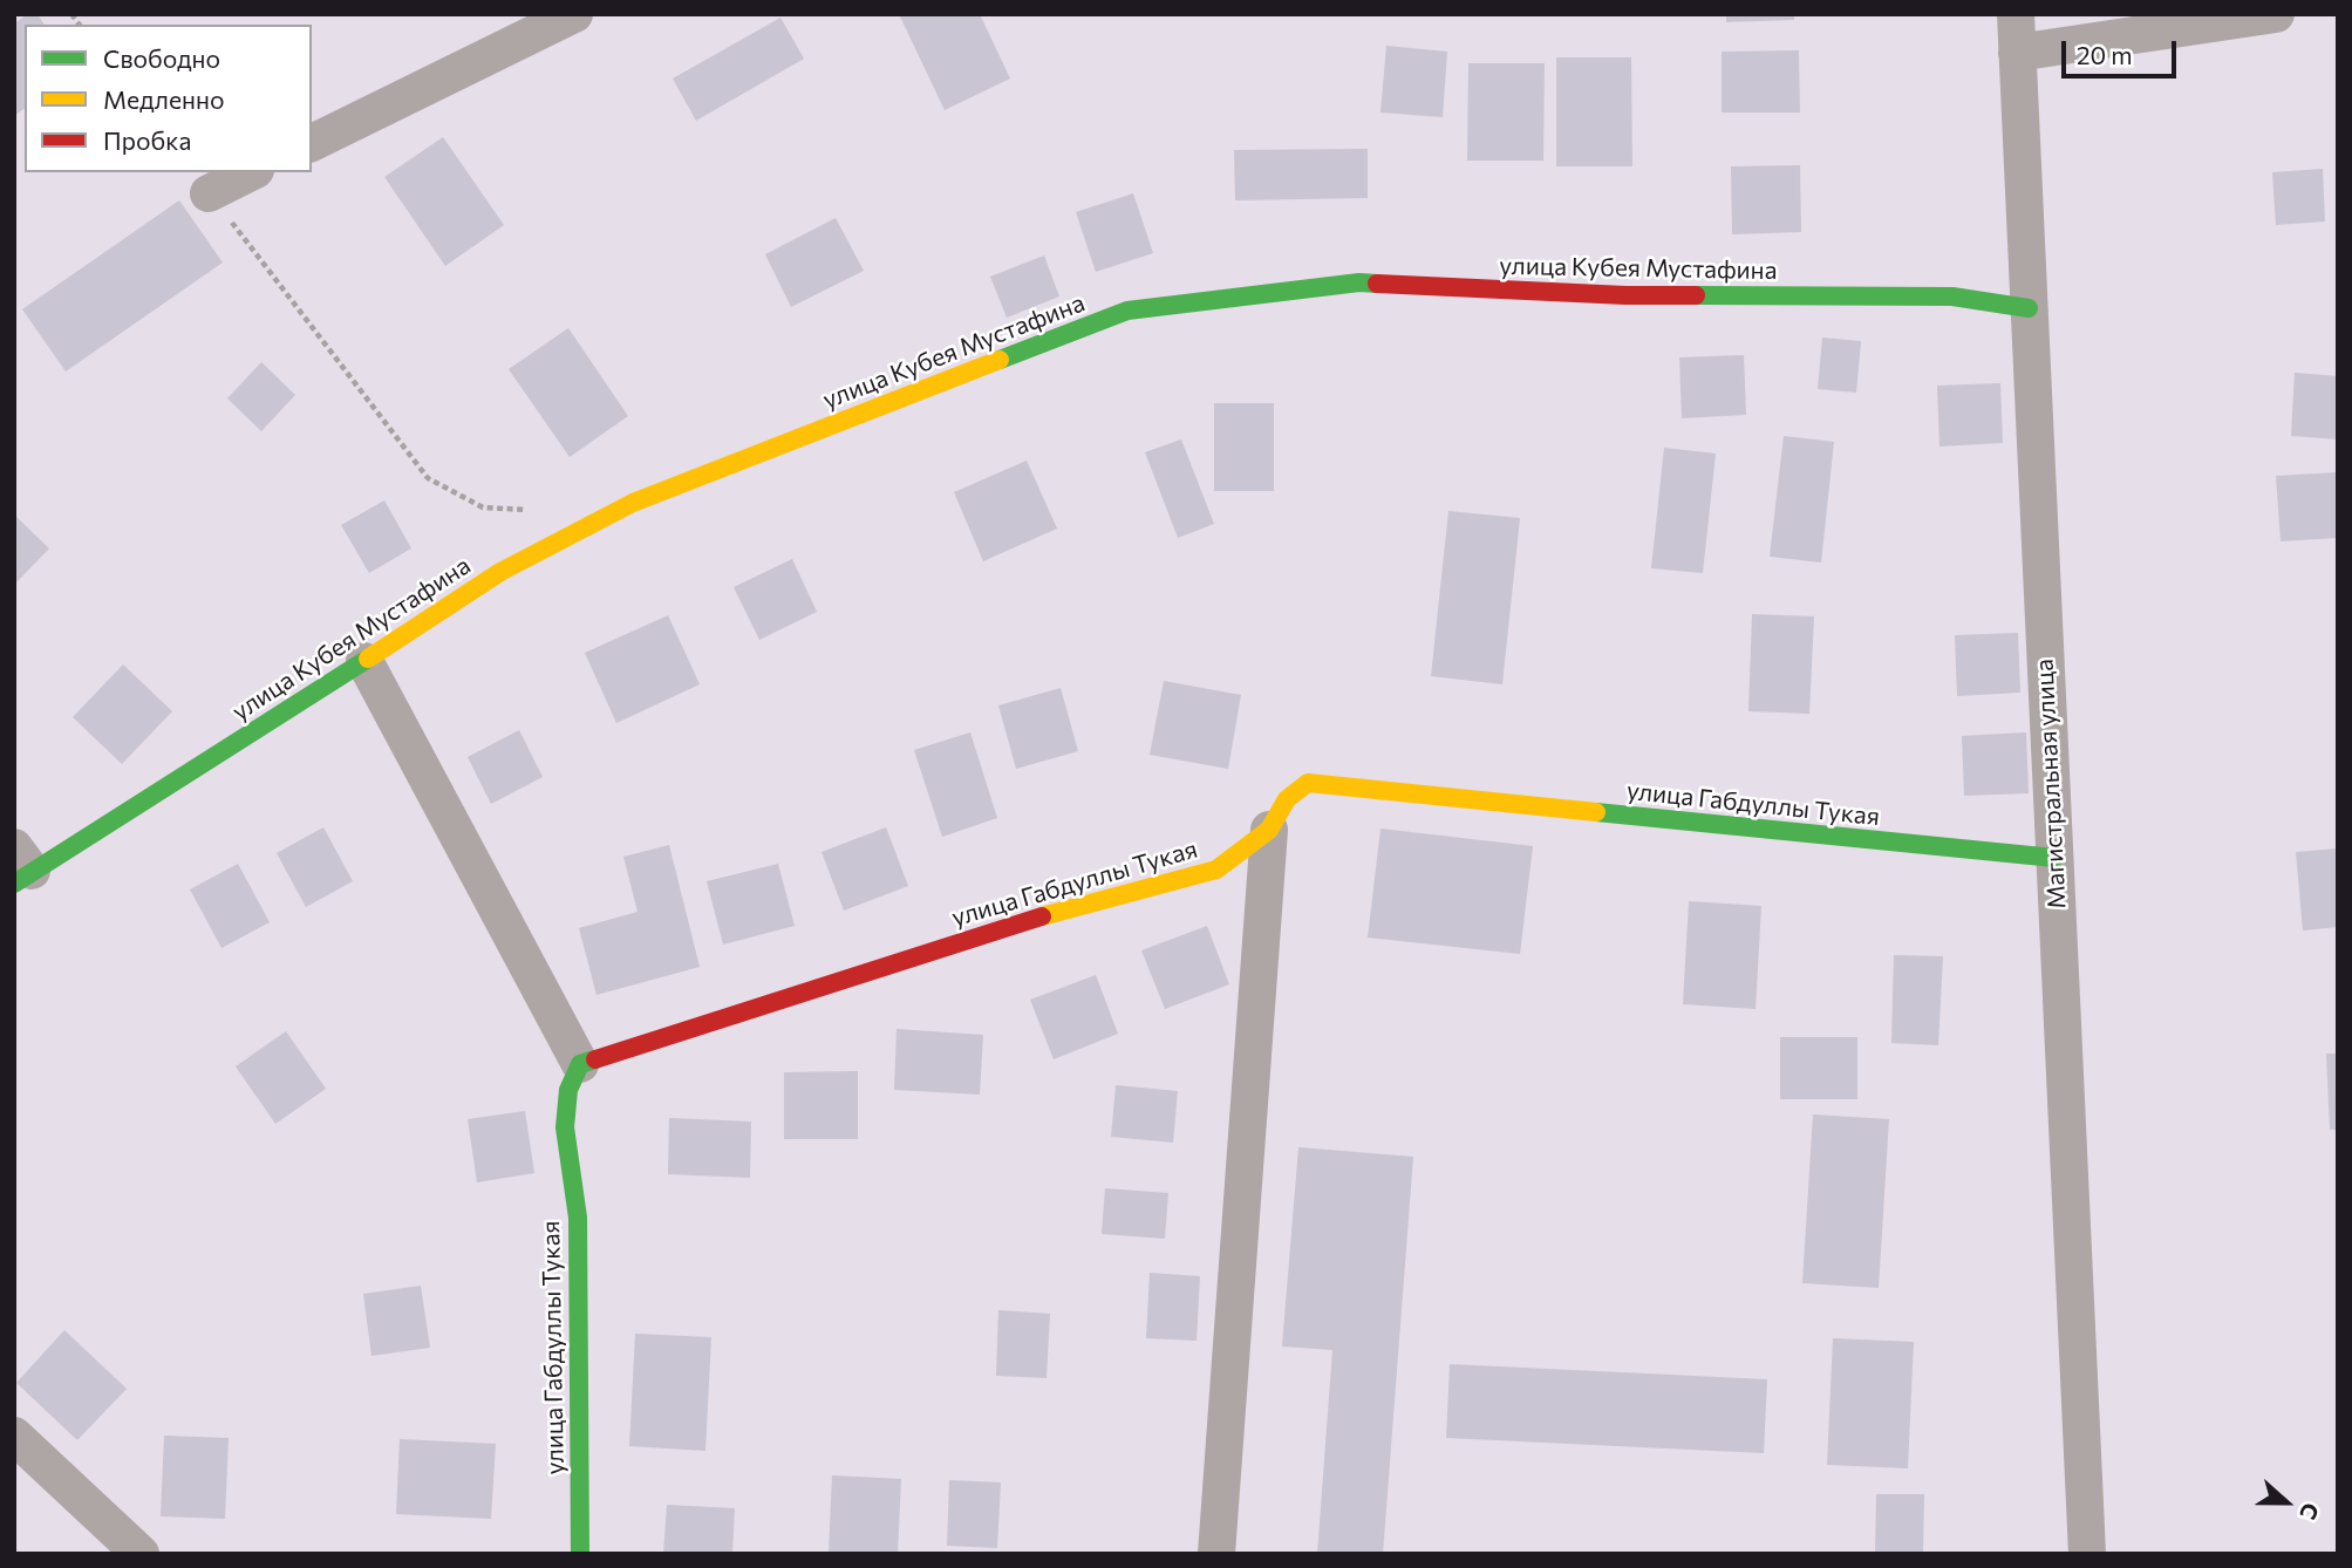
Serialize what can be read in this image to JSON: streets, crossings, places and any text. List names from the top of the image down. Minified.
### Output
{"streets":{"street":["улица Кубея Мустафина","Магистральная улица","улица Габдуллы Тукая"]},"crossings":[["улица Кубея Мустафина","Магистральная улица"],["Магистральная улица","улица Габдуллы Тукая"]],"legend":["Свободно","Медленно","Пробка"],"scale_bar":"20 m","north":"right"}
